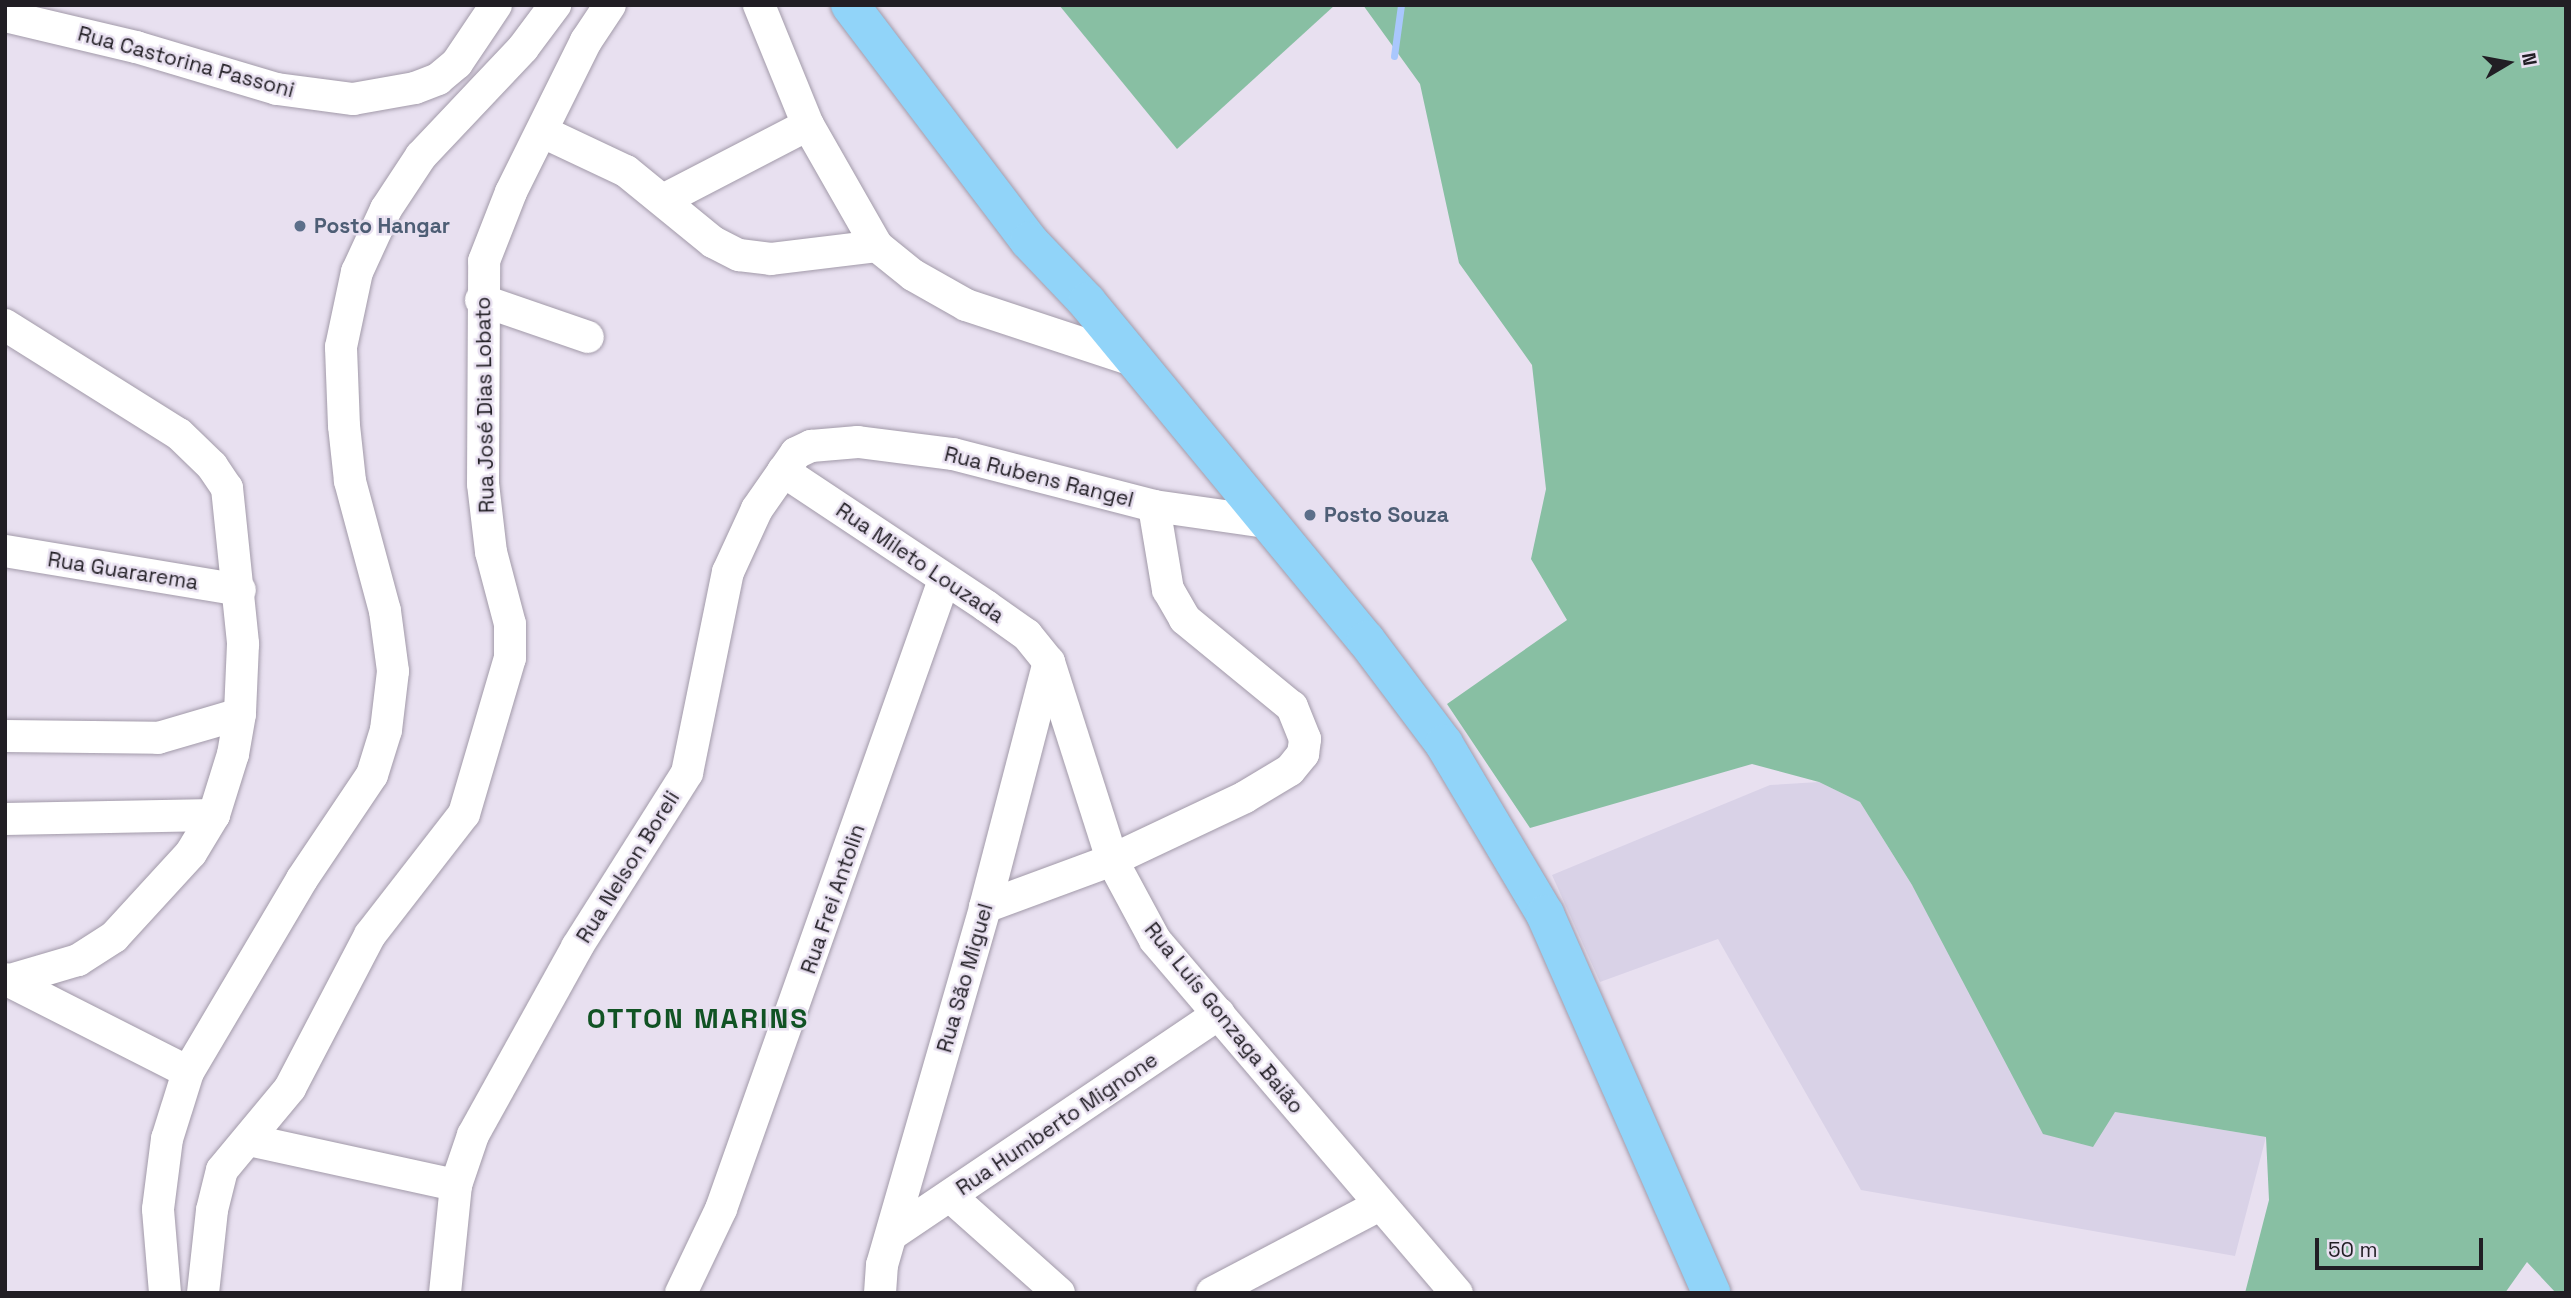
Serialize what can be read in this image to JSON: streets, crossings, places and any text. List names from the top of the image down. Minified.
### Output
{"streets":{"street":["Rua Castorina Passoni","Rua José Dias Lobato","Rua Rubens Rangel","Rua Mileto Louzada","Rua Guararema","Rua Nelson Boreli","Rua Frei Antolin","Rua São Miguel","Rua Luís Gonzaga Baião","Rua Humberto Mignone"]},"crossings":[["Rua Rubens Rangel","Rua Nelson Boreli"],["Rua Mileto Louzada","Rua Nelson Boreli"],["Rua Mileto Louzada","Rua Frei Antolin"],["Rua Mileto Louzada","Rua São Miguel"],["Rua Mileto Louzada","Rua Luís Gonzaga Baião"],["Rua São Miguel","Rua Luís Gonzaga Baião"],["Rua São Miguel","Rua Humberto Mignone"],["Rua Luís Gonzaga Baião","Rua Humberto Mignone"]],"districts":["OTTON MARINS"],"places":["Posto Hangar","Posto Souza"],"scale_bar":"50 m","north":"right"}
